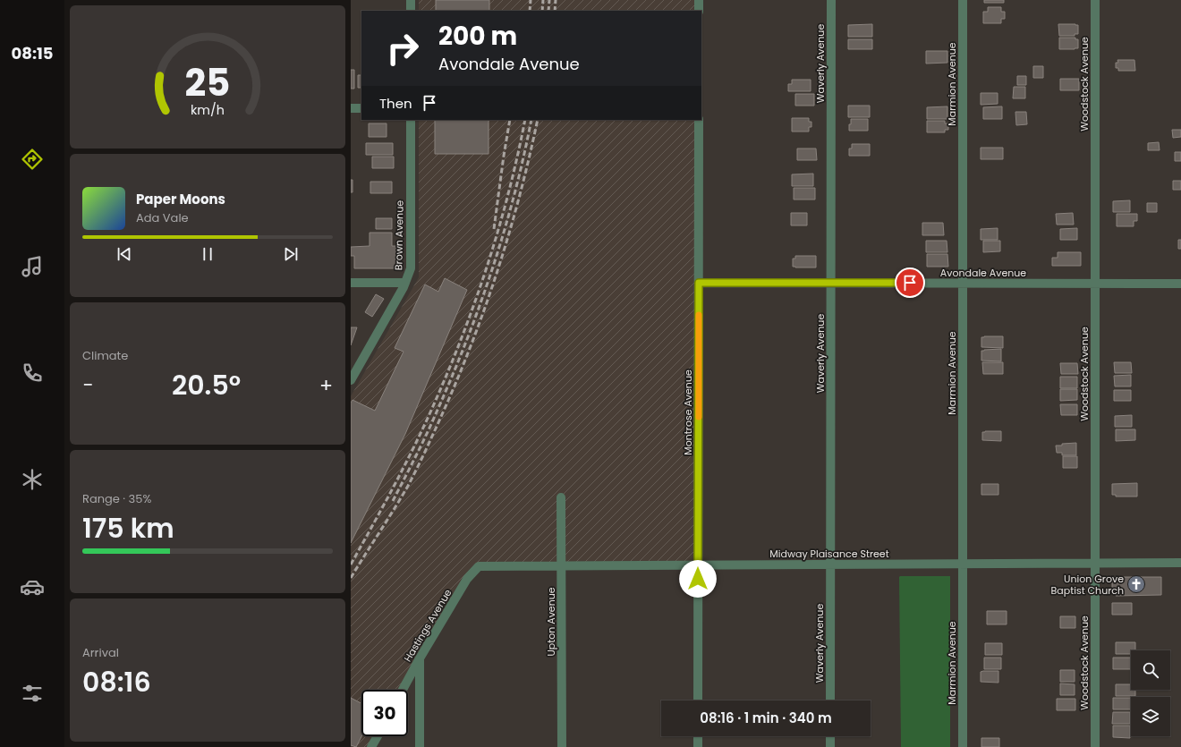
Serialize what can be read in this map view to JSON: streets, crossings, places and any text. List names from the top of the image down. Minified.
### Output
{"streets":{"street":["Waverly Avenue","Marmion Avenue","Woodstock Avenue","Brown Avenue","Avondale Avenue","Montrose Avenue","Midway Plaisance Street","Upton Avenue","Hastings Avenue"]},"crossings":[["Waverly Avenue","Avondale Avenue"],["Waverly Avenue","Midway Plaisance Street"],["Marmion Avenue","Avondale Avenue"],["Marmion Avenue","Midway Plaisance Street"],["Woodstock Avenue","Avondale Avenue"],["Woodstock Avenue","Midway Plaisance Street"],["Avondale Avenue","Montrose Avenue"],["Montrose Avenue","Midway Plaisance Street"],["Midway Plaisance Street","Upton Avenue"],["Midway Plaisance Street","Hastings Avenue"]],"places":{"church":["Union Grove Baptist Church"]},"page":{"tabs":"08:15","turn":["200 m","Avondale Avenue"],"then":"Then","song":["Paper Moons","Ada Vale"],"tile":["Climate",["Range · 35%","175 km"],["Arrival","08:16"]],"heat":["−","20.5°","+"],"limit":"30","trip":"08:16 · 1 min · 340 m","gauge":["25","km/h"]}}
